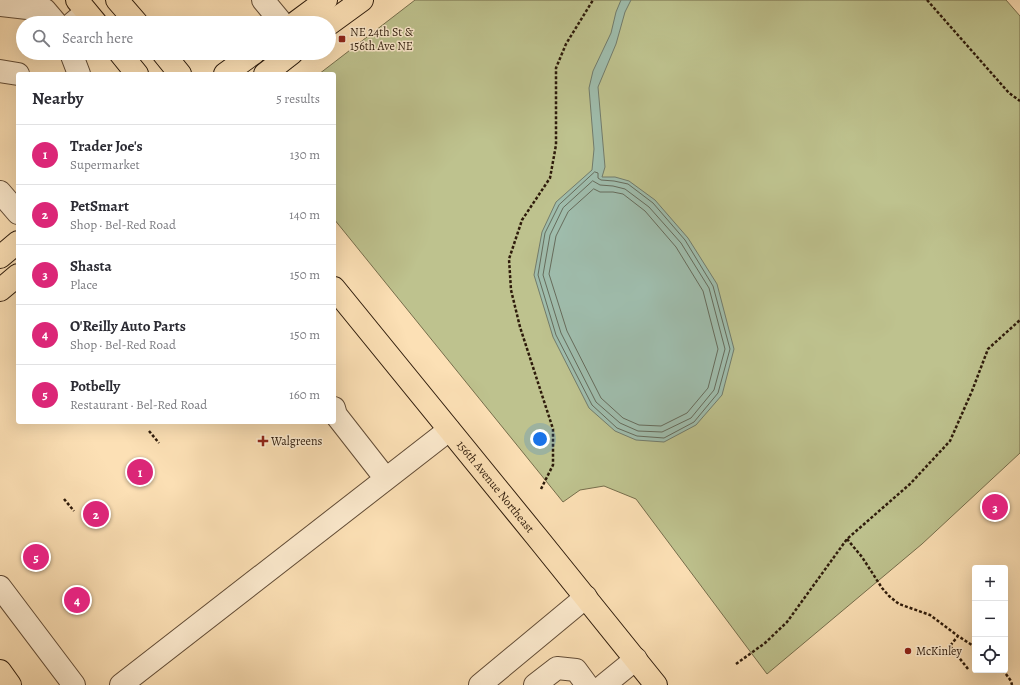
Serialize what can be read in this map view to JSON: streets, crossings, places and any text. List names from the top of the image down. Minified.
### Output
{"streets":{"main road":["156th Avenue Northeast"]},"places":{"transit":["NE 24th St & 156th Ave NE"],"health":["Walgreens"],"other":["McKinley"]},"page":{"search":"Search here","heading":["Nearby","5 results"],"list":[{"mark":"1","name":"Trader Joe's","note":"Supermarket","value":"130 m"},{"mark":"2","name":"PetSmart","note":"Shop · Bel-Red Road","value":"140 m"},{"mark":"3","name":"Shasta","note":"Place","value":"150 m"},{"mark":"4","name":"O'Reilly Auto Parts","note":"Shop · Bel-Red Road","value":"150 m"},{"mark":"5","name":"Potbelly","note":"Restaurant · Bel-Red Road","value":"160 m"}],"pins":["1","3","2","5","4"],"map_buttons":["+","−"]}}
